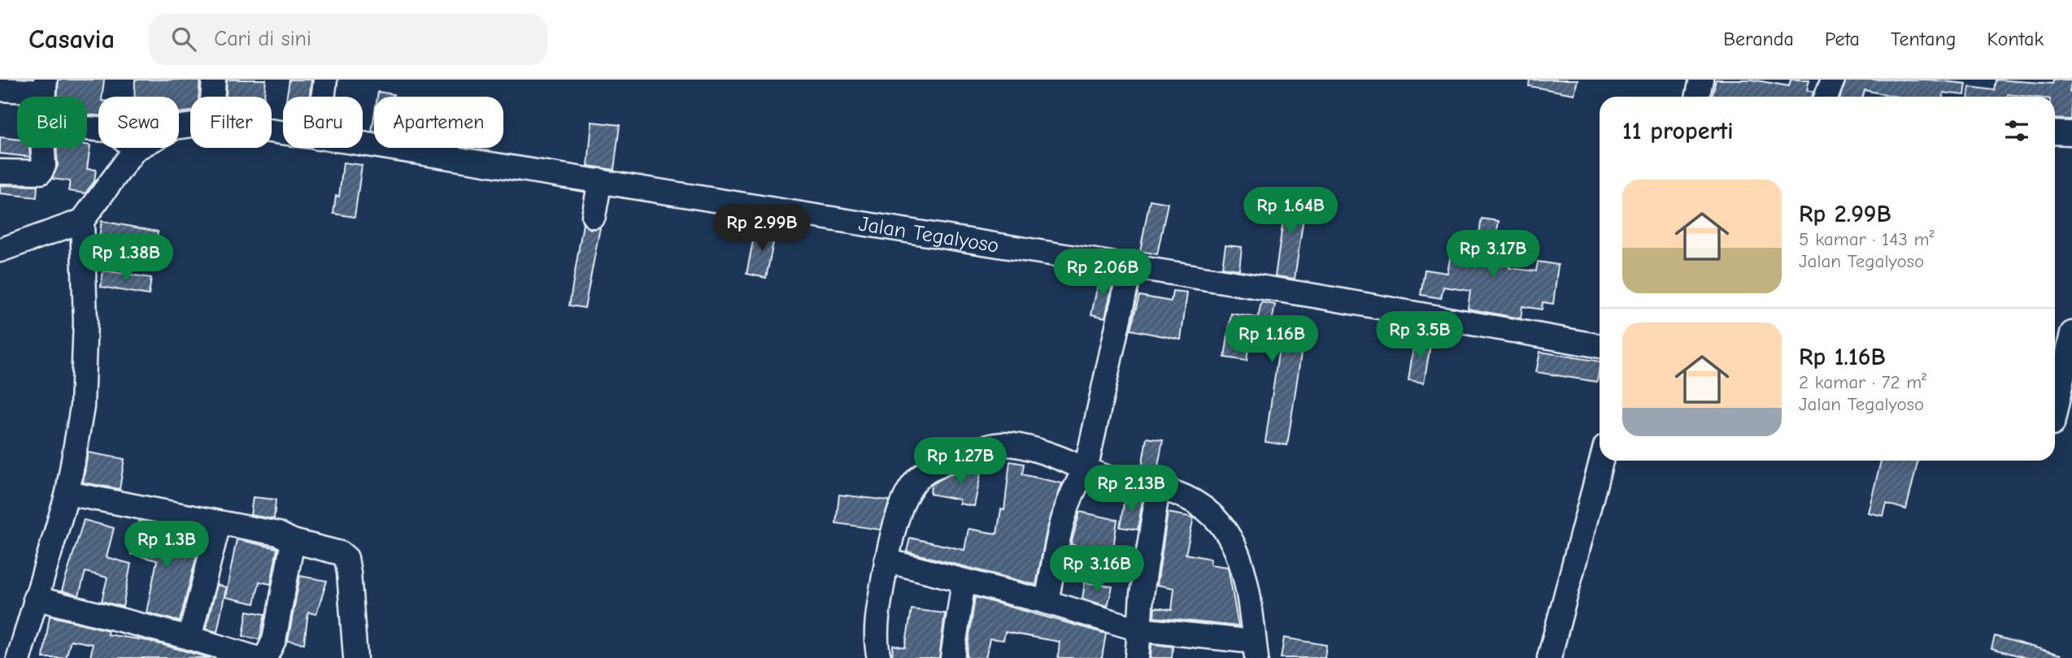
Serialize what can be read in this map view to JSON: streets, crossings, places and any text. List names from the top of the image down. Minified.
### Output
{"streets":{"street":["Jalan Tegalyoso"]},"page":{"header":"Casavia","search":"Cari di sini","nav":["Beranda","Peta","Tentang","Kontak"],"chip":["Beli","Sewa","Filter","Baru","Apartemen"],"heading":"11 properti","list":[{"name":"Rp 2.99B","note":"5 kamar · 143 m² · Jalan Tegalyoso"},{"name":"Rp 1.16B","note":"2 kamar · 72 m² · Jalan Tegalyoso"}],"price":["Rp 1.64B","Rp 2.99B","Rp 3.17B","Rp 1.38B","Rp 2.06B","Rp 3.5B","Rp 1.16B","Rp 1.27B","Rp 2.13B","Rp 1.3B","Rp 3.16B"]}}
